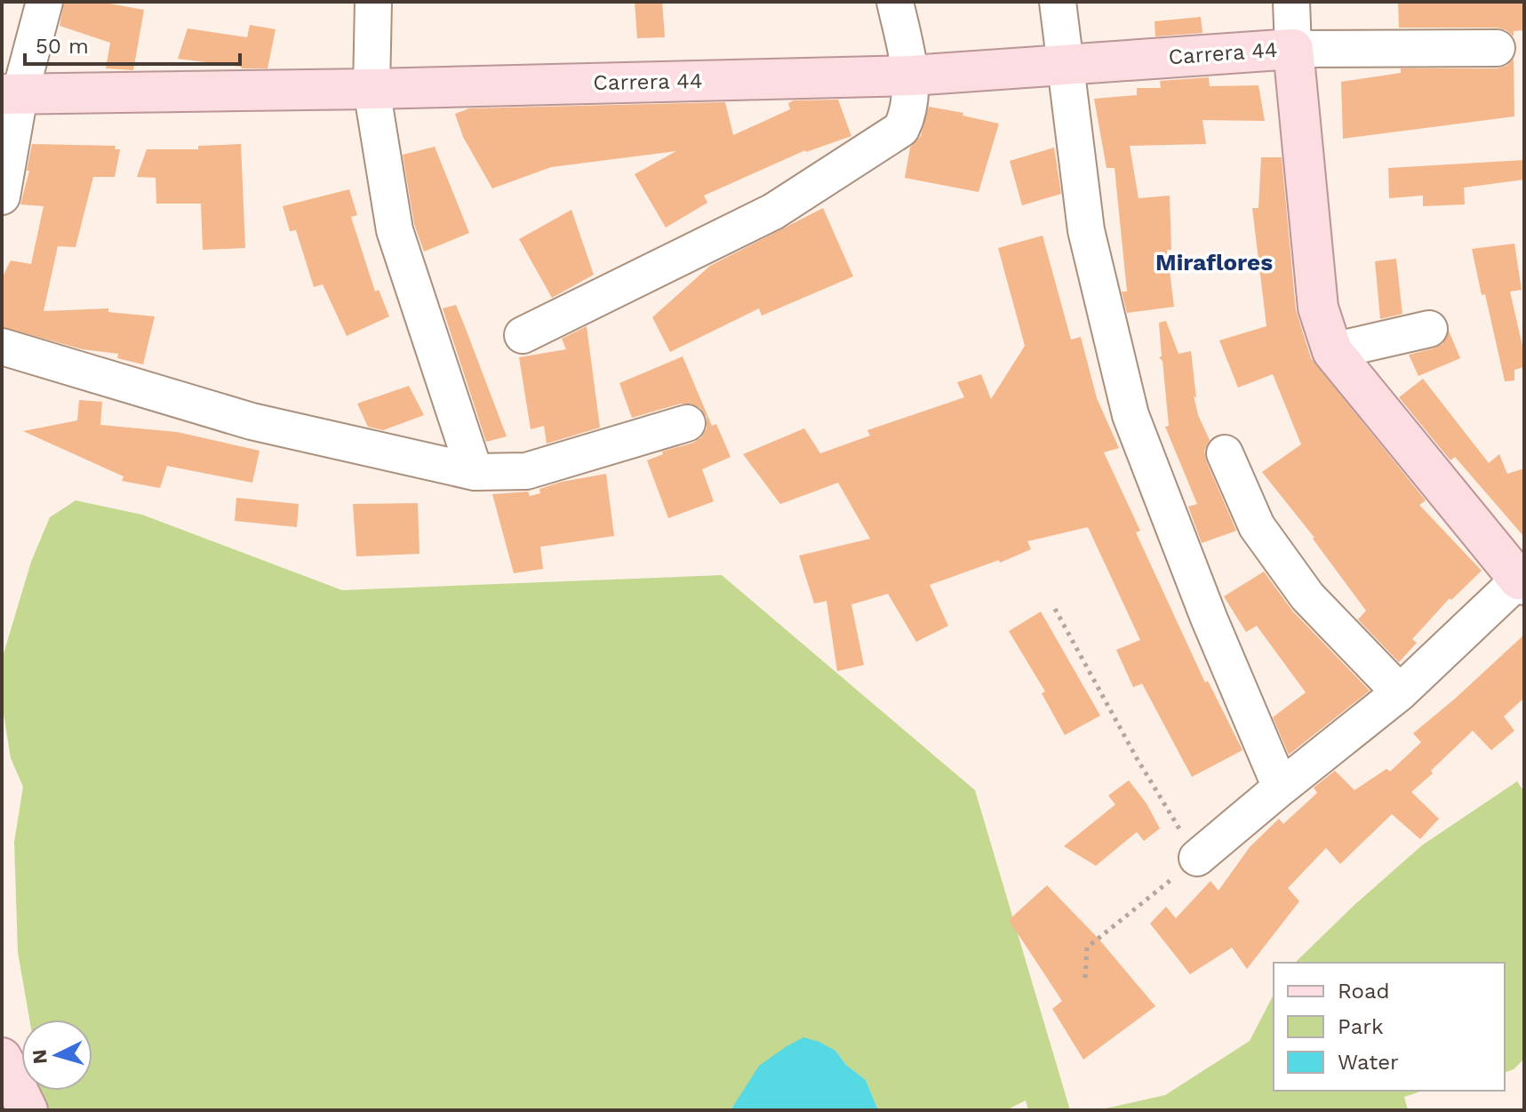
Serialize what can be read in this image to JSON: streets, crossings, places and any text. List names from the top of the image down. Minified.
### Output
{"streets":{"main road":["Carrera 44"]},"districts":["Miraflores"],"legend":["Road","Park","Water"],"scale_bar":"50 m","north":"left"}
